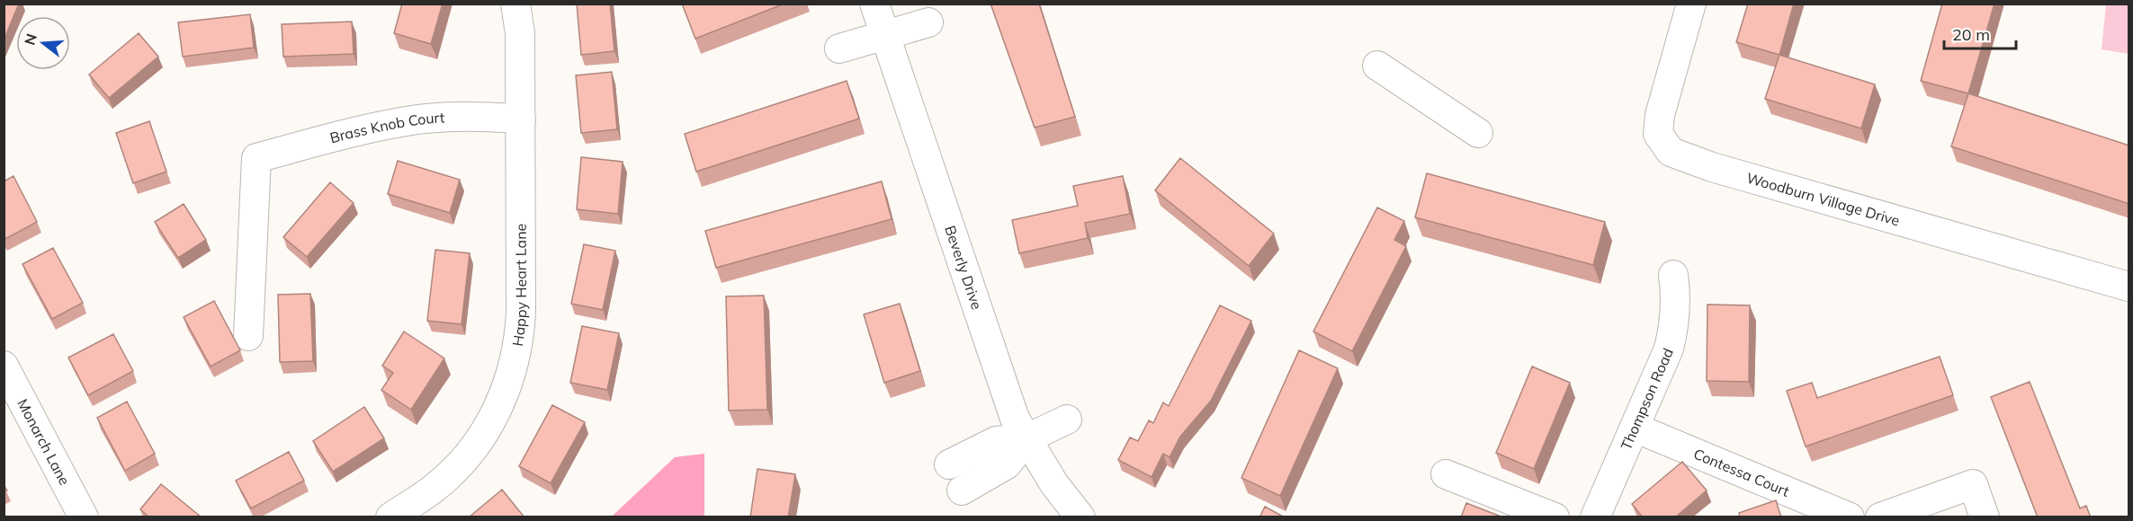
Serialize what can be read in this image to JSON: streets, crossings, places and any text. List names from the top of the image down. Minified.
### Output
{"streets":{"street":["Brass Knob Court","Woodburn Village Drive","Beverly Drive","Happy Heart Lane","Thompson Road","Monarch Lane","Contessa Court"]},"crossings":[["Brass Knob Court","Happy Heart Lane"],["Thompson Road","Contessa Court"]],"scale_bar":"20 m","north":"left"}
